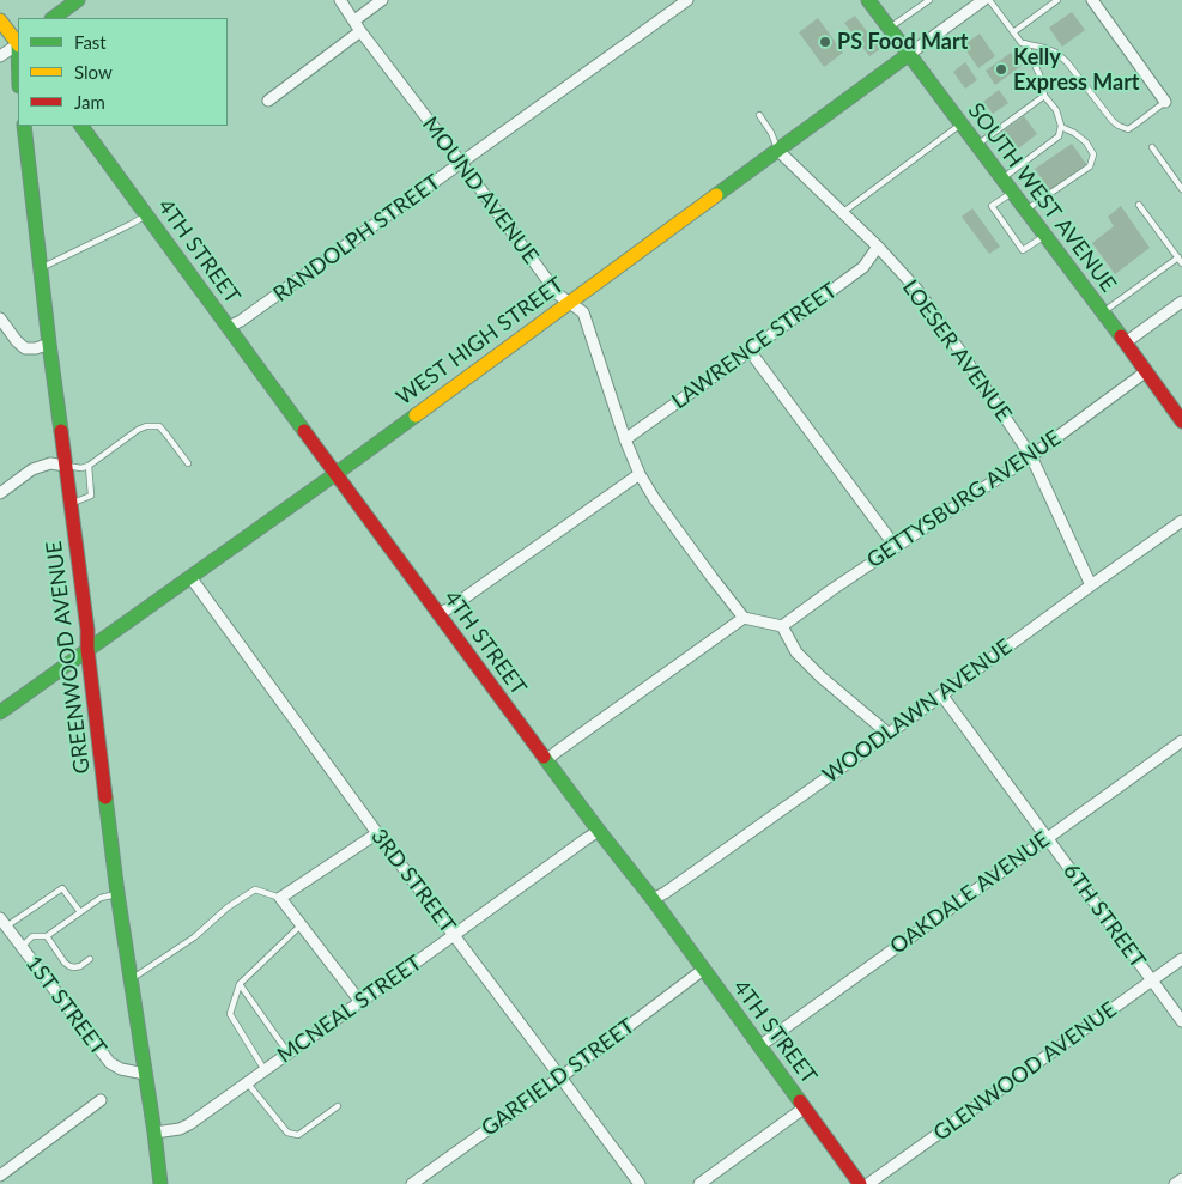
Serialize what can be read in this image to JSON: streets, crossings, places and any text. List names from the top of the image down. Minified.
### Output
{"streets":{"street":["MOUND AVENUE","SOUTH WEST AVENUE","RANDOLPH STREET","4TH STREET","WEST HIGH STREET","LAWRENCE STREET","LOESER AVENUE","GETTYSBURG AVENUE","GREENWOOD AVENUE","WOODLAWN AVENUE","3RD STREET","OAKDALE AVENUE","6TH STREET","1ST STREET","MCNEAL STREET","GLENWOOD AVENUE","GARFIELD STREET"]},"crossings":[["MOUND AVENUE","RANDOLPH STREET"],["MOUND AVENUE","WEST HIGH STREET"],["MOUND AVENUE","LAWRENCE STREET"],["SOUTH WEST AVENUE","WEST HIGH STREET"],["SOUTH WEST AVENUE","GETTYSBURG AVENUE"],["RANDOLPH STREET","4TH STREET"],["4TH STREET","WEST HIGH STREET"],["4TH STREET","WOODLAWN AVENUE"],["4TH STREET","OAKDALE AVENUE"],["4TH STREET","MCNEAL STREET"],["4TH STREET","GARFIELD STREET"],["WEST HIGH STREET","LOESER AVENUE"],["WEST HIGH STREET","GREENWOOD AVENUE"],["WEST HIGH STREET","3RD STREET"],["LAWRENCE STREET","LOESER AVENUE"],["LOESER AVENUE","GETTYSBURG AVENUE"],["LOESER AVENUE","WOODLAWN AVENUE"],["GREENWOOD AVENUE","1ST STREET"],["GREENWOOD AVENUE","MCNEAL STREET"],["WOODLAWN AVENUE","6TH STREET"],["3RD STREET","MCNEAL STREET"],["3RD STREET","GARFIELD STREET"],["OAKDALE AVENUE","6TH STREET"],["6TH STREET","GLENWOOD AVENUE"]],"places":["PS Food Mart","Kelly Express Mart"],"legend":["Fast","Slow","Jam"]}
